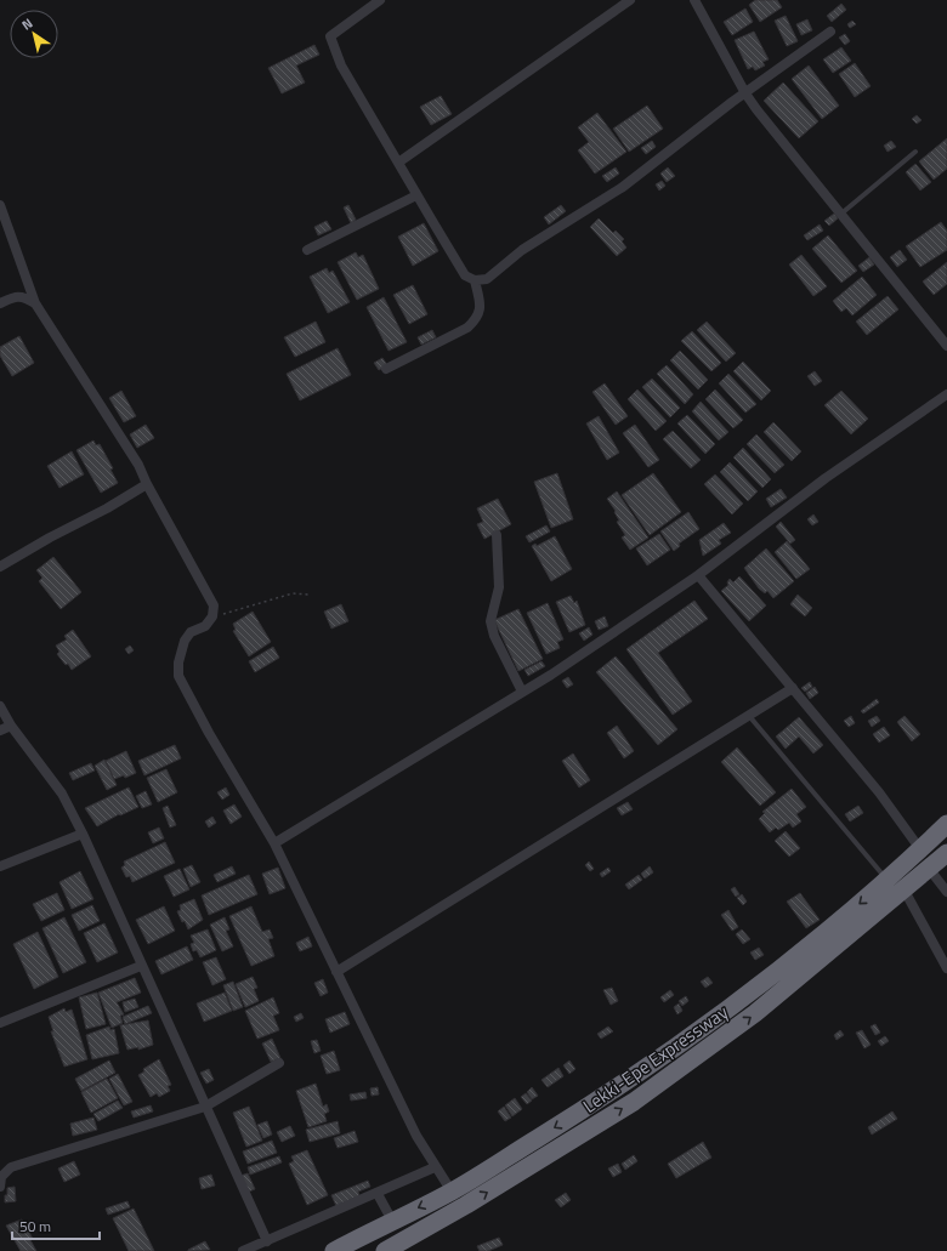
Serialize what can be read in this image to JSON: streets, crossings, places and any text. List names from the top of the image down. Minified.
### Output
{"streets":{"highway":["Lekki-Epe Expressway"]},"scale_bar":"50 m","north":"top left"}
